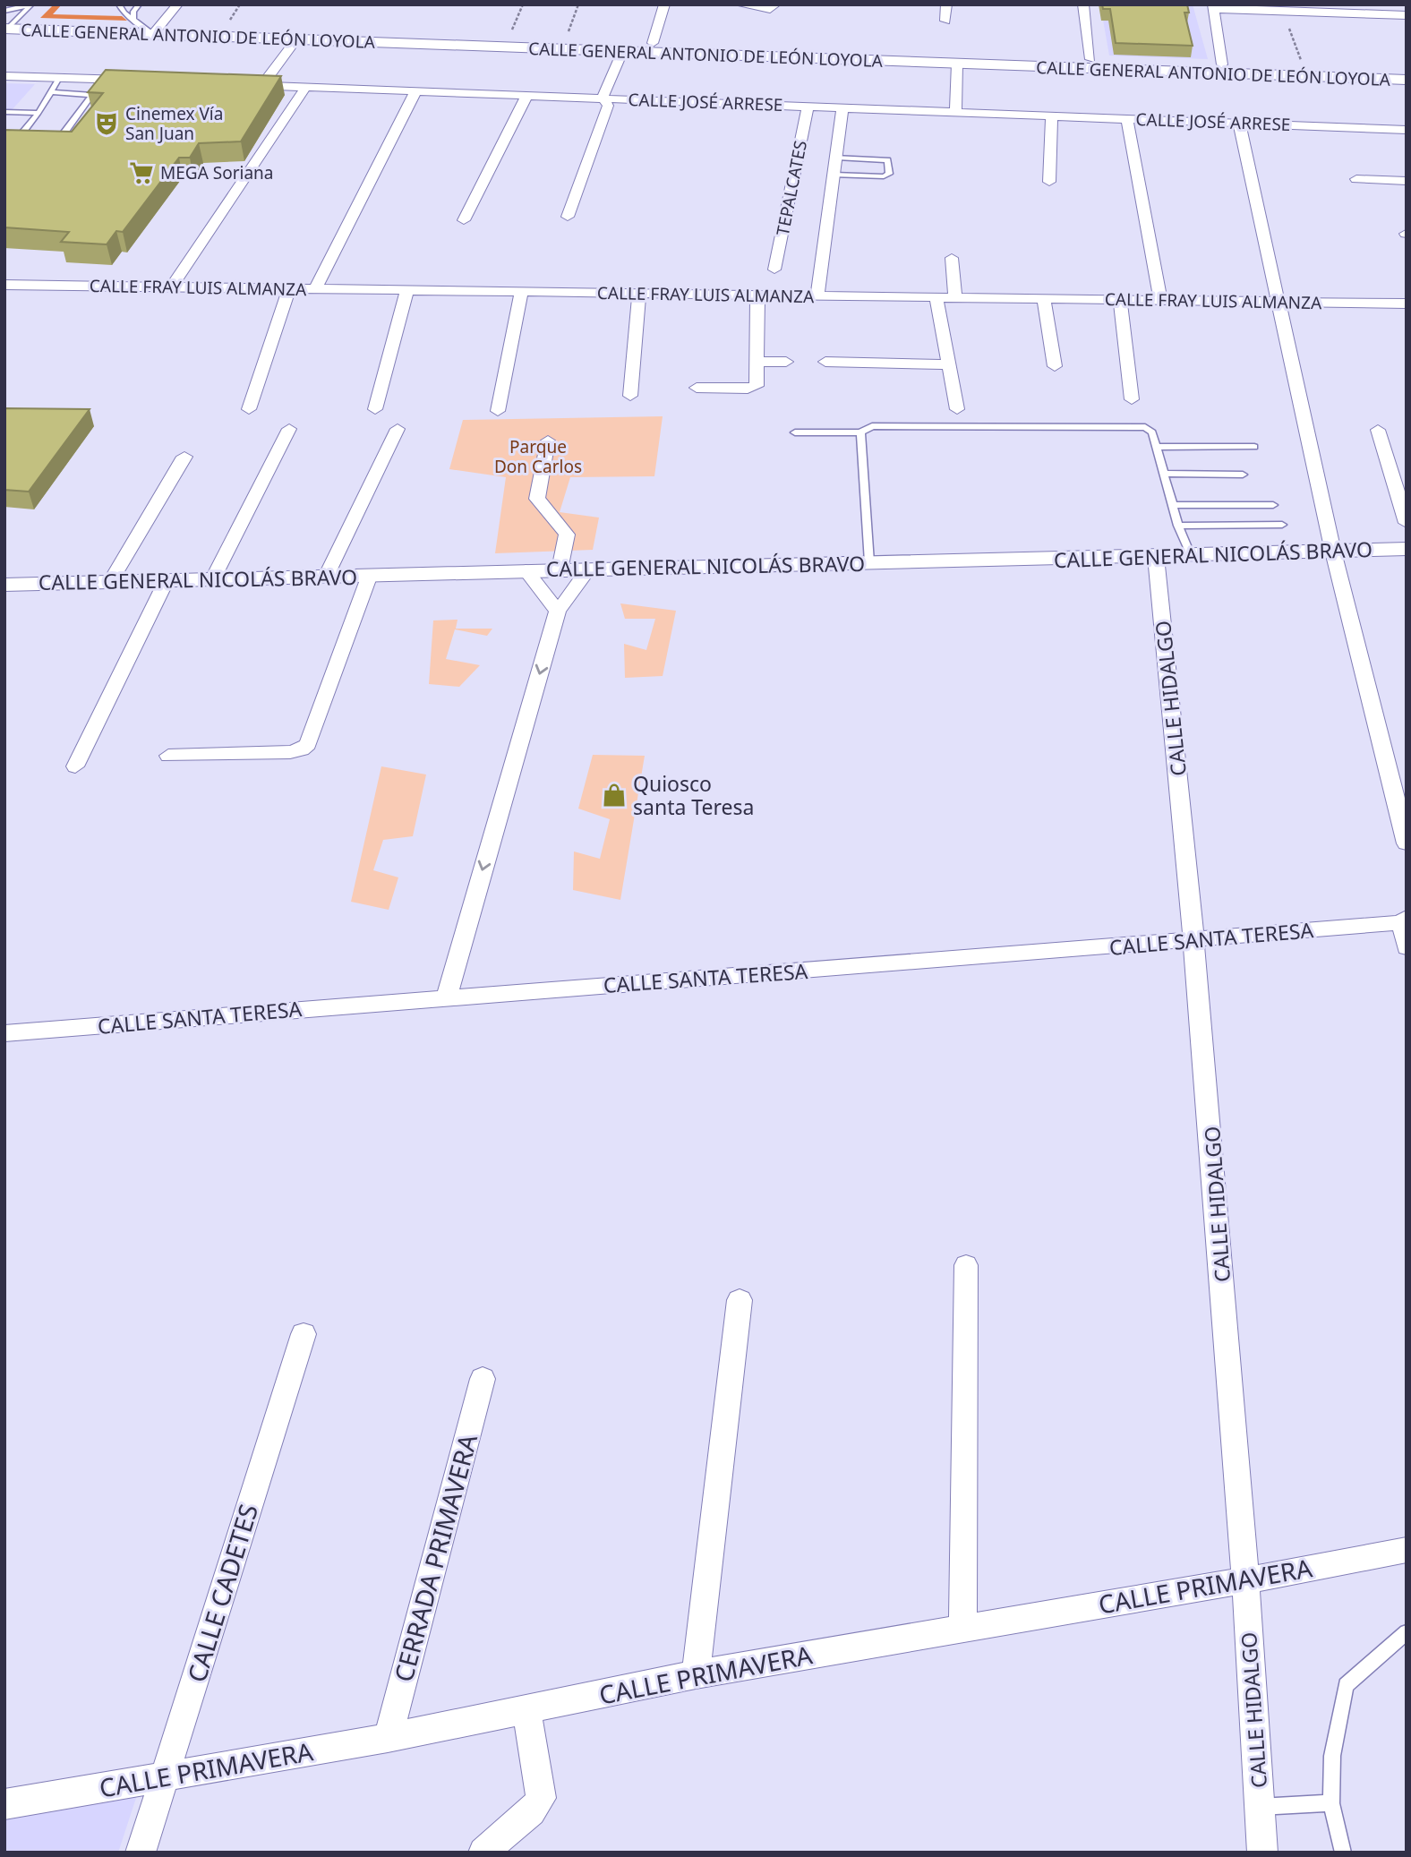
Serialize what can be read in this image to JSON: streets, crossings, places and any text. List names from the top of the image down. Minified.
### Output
{"streets":{"street":["CALLE GENERAL ANTONIO DE LEÓN LOYOLA","CALLE JOSÉ ARRESE","TEPALCATES","CALLE FRAY LUIS ALMANZA","CALLE GENERAL NICOLÁS BRAVO","CALLE HIDALGO","CALLE SANTA TERESA","CERRADA PRIMAVERA","CALLE PRIMAVERA","CALLE CADETES"]},"crossings":[["CALLE JOSÉ ARRESE","TEPALCATES"],["CALLE GENERAL NICOLÁS BRAVO","CALLE HIDALGO"],["CALLE HIDALGO","CALLE SANTA TERESA"],["CALLE HIDALGO","CALLE PRIMAVERA"],["CERRADA PRIMAVERA","CALLE PRIMAVERA"],["CALLE PRIMAVERA","CALLE CADETES"]],"parks":["Parque Don Carlos"],"places":{"theatre":["Cinemex Vía San Juan"],"supermarket":["MEGA Soriana"],"shop":["Quiosco santa Teresa"]}}
